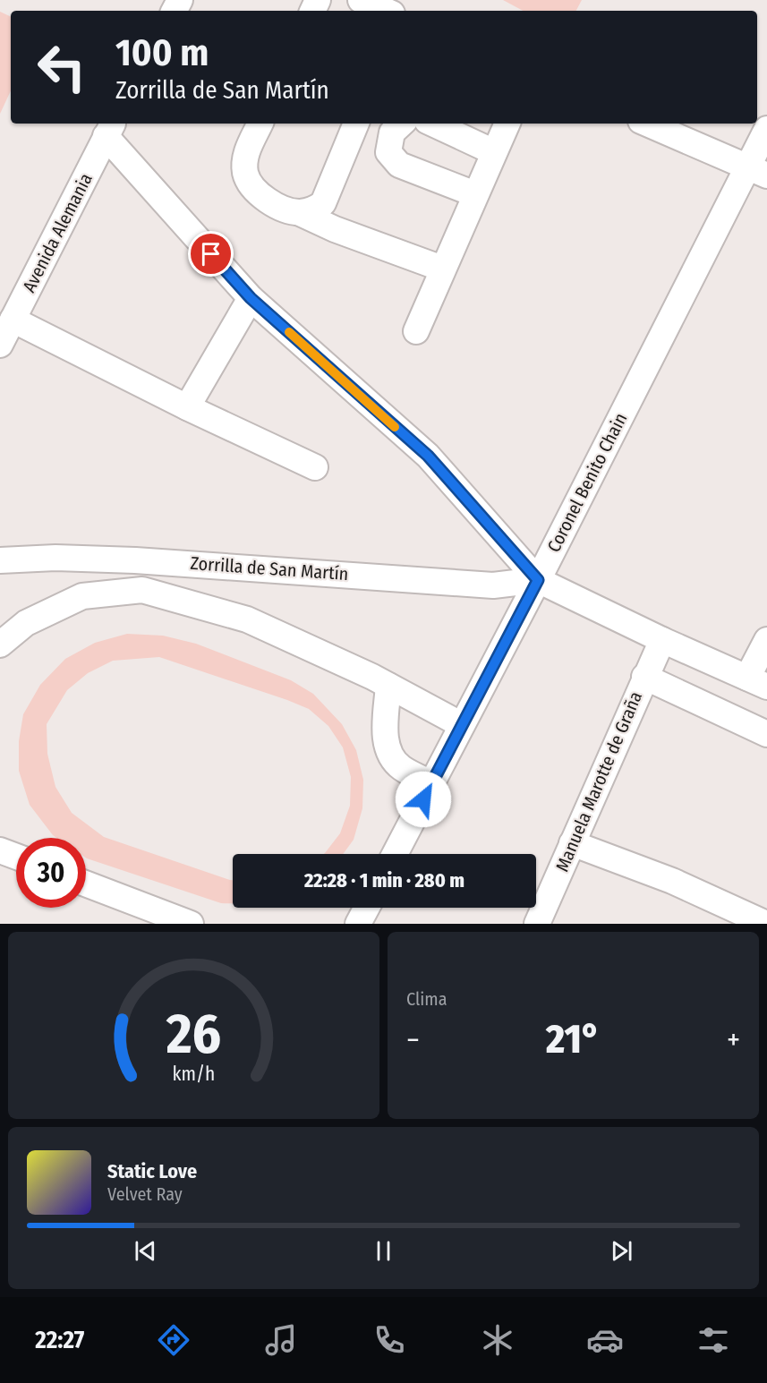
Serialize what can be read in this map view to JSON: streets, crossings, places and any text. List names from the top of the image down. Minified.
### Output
{"streets":{"street":["Avenida Alemania","Coronel Benito Chain","Zorrilla de San Martín","Manuela Marotte de Graña"]},"crossings":[["Coronel Benito Chain","Zorrilla de San Martín"]],"page":{"turn":["100 m","Zorrilla de San Martín"],"limit":"30","trip":"22:28 · 1 min · 280 m","tile":"Clima","heat":["−","21°","+"],"song":["Static Love","Velvet Ray"],"tabs":"22:27","gauge":["26","km/h"]}}
